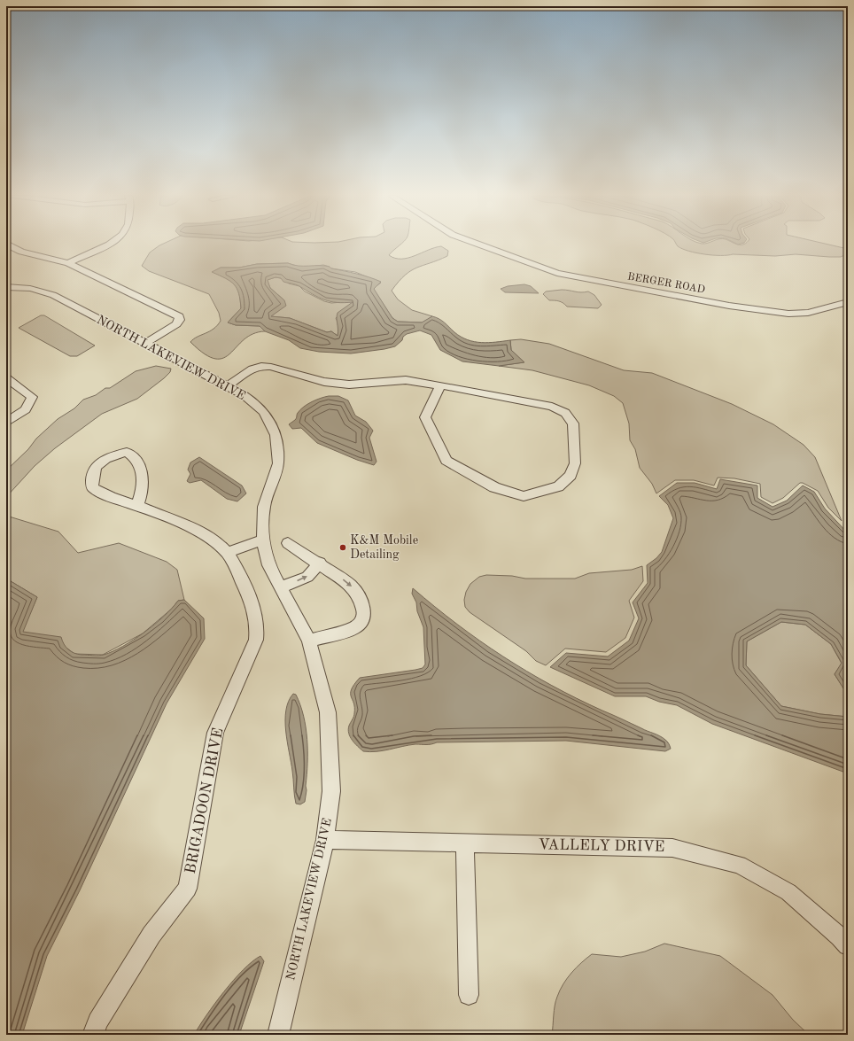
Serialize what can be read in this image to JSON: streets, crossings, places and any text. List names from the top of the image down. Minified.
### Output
{"streets":{"street":["BERGER ROAD","NORTH LAKEVIEW DRIVE","BRIGADOON DRIVE","VALLELY DRIVE"]},"crossings":[["NORTH LAKEVIEW DRIVE","VALLELY DRIVE"]],"places":["K&M Mobile Detailing"]}
